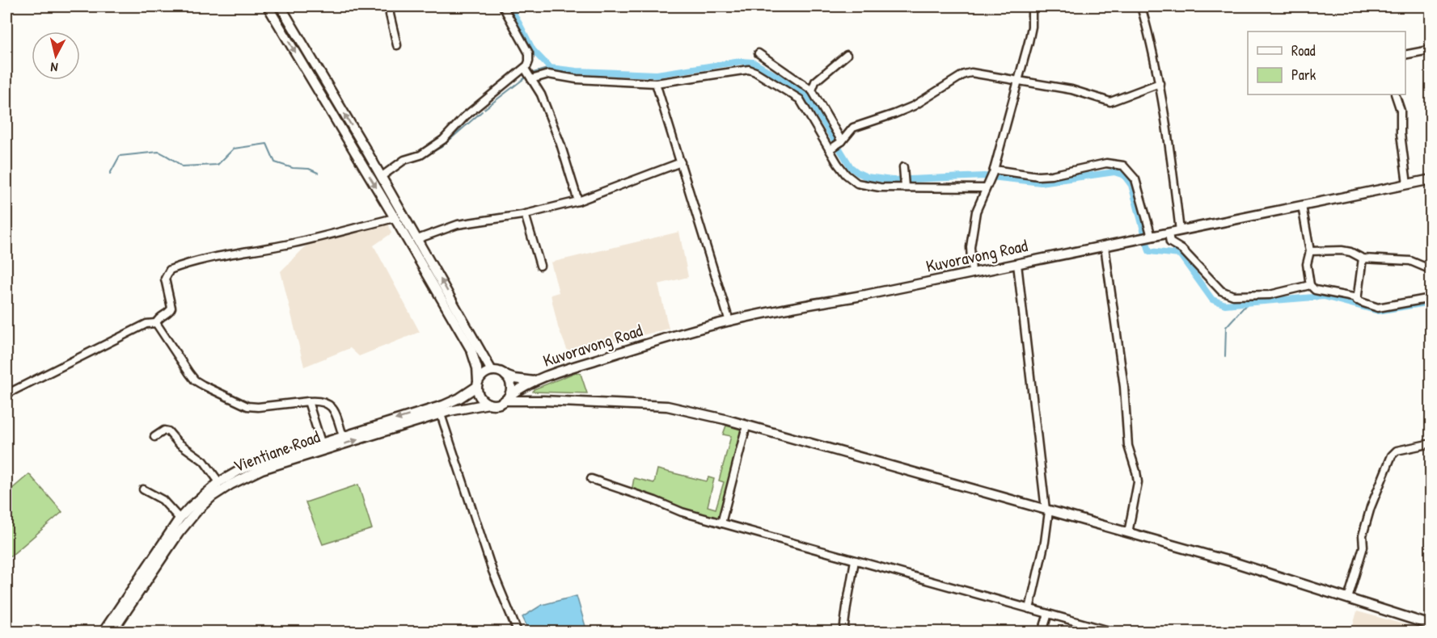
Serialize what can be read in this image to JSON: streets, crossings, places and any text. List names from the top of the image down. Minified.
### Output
{"streets":{"street":["Kuvoravong Road","Vientiane Road"]},"crossings":[["Kuvoravong Road","Vientiane Road"]],"legend":["Road","Park"],"north":"bottom"}
